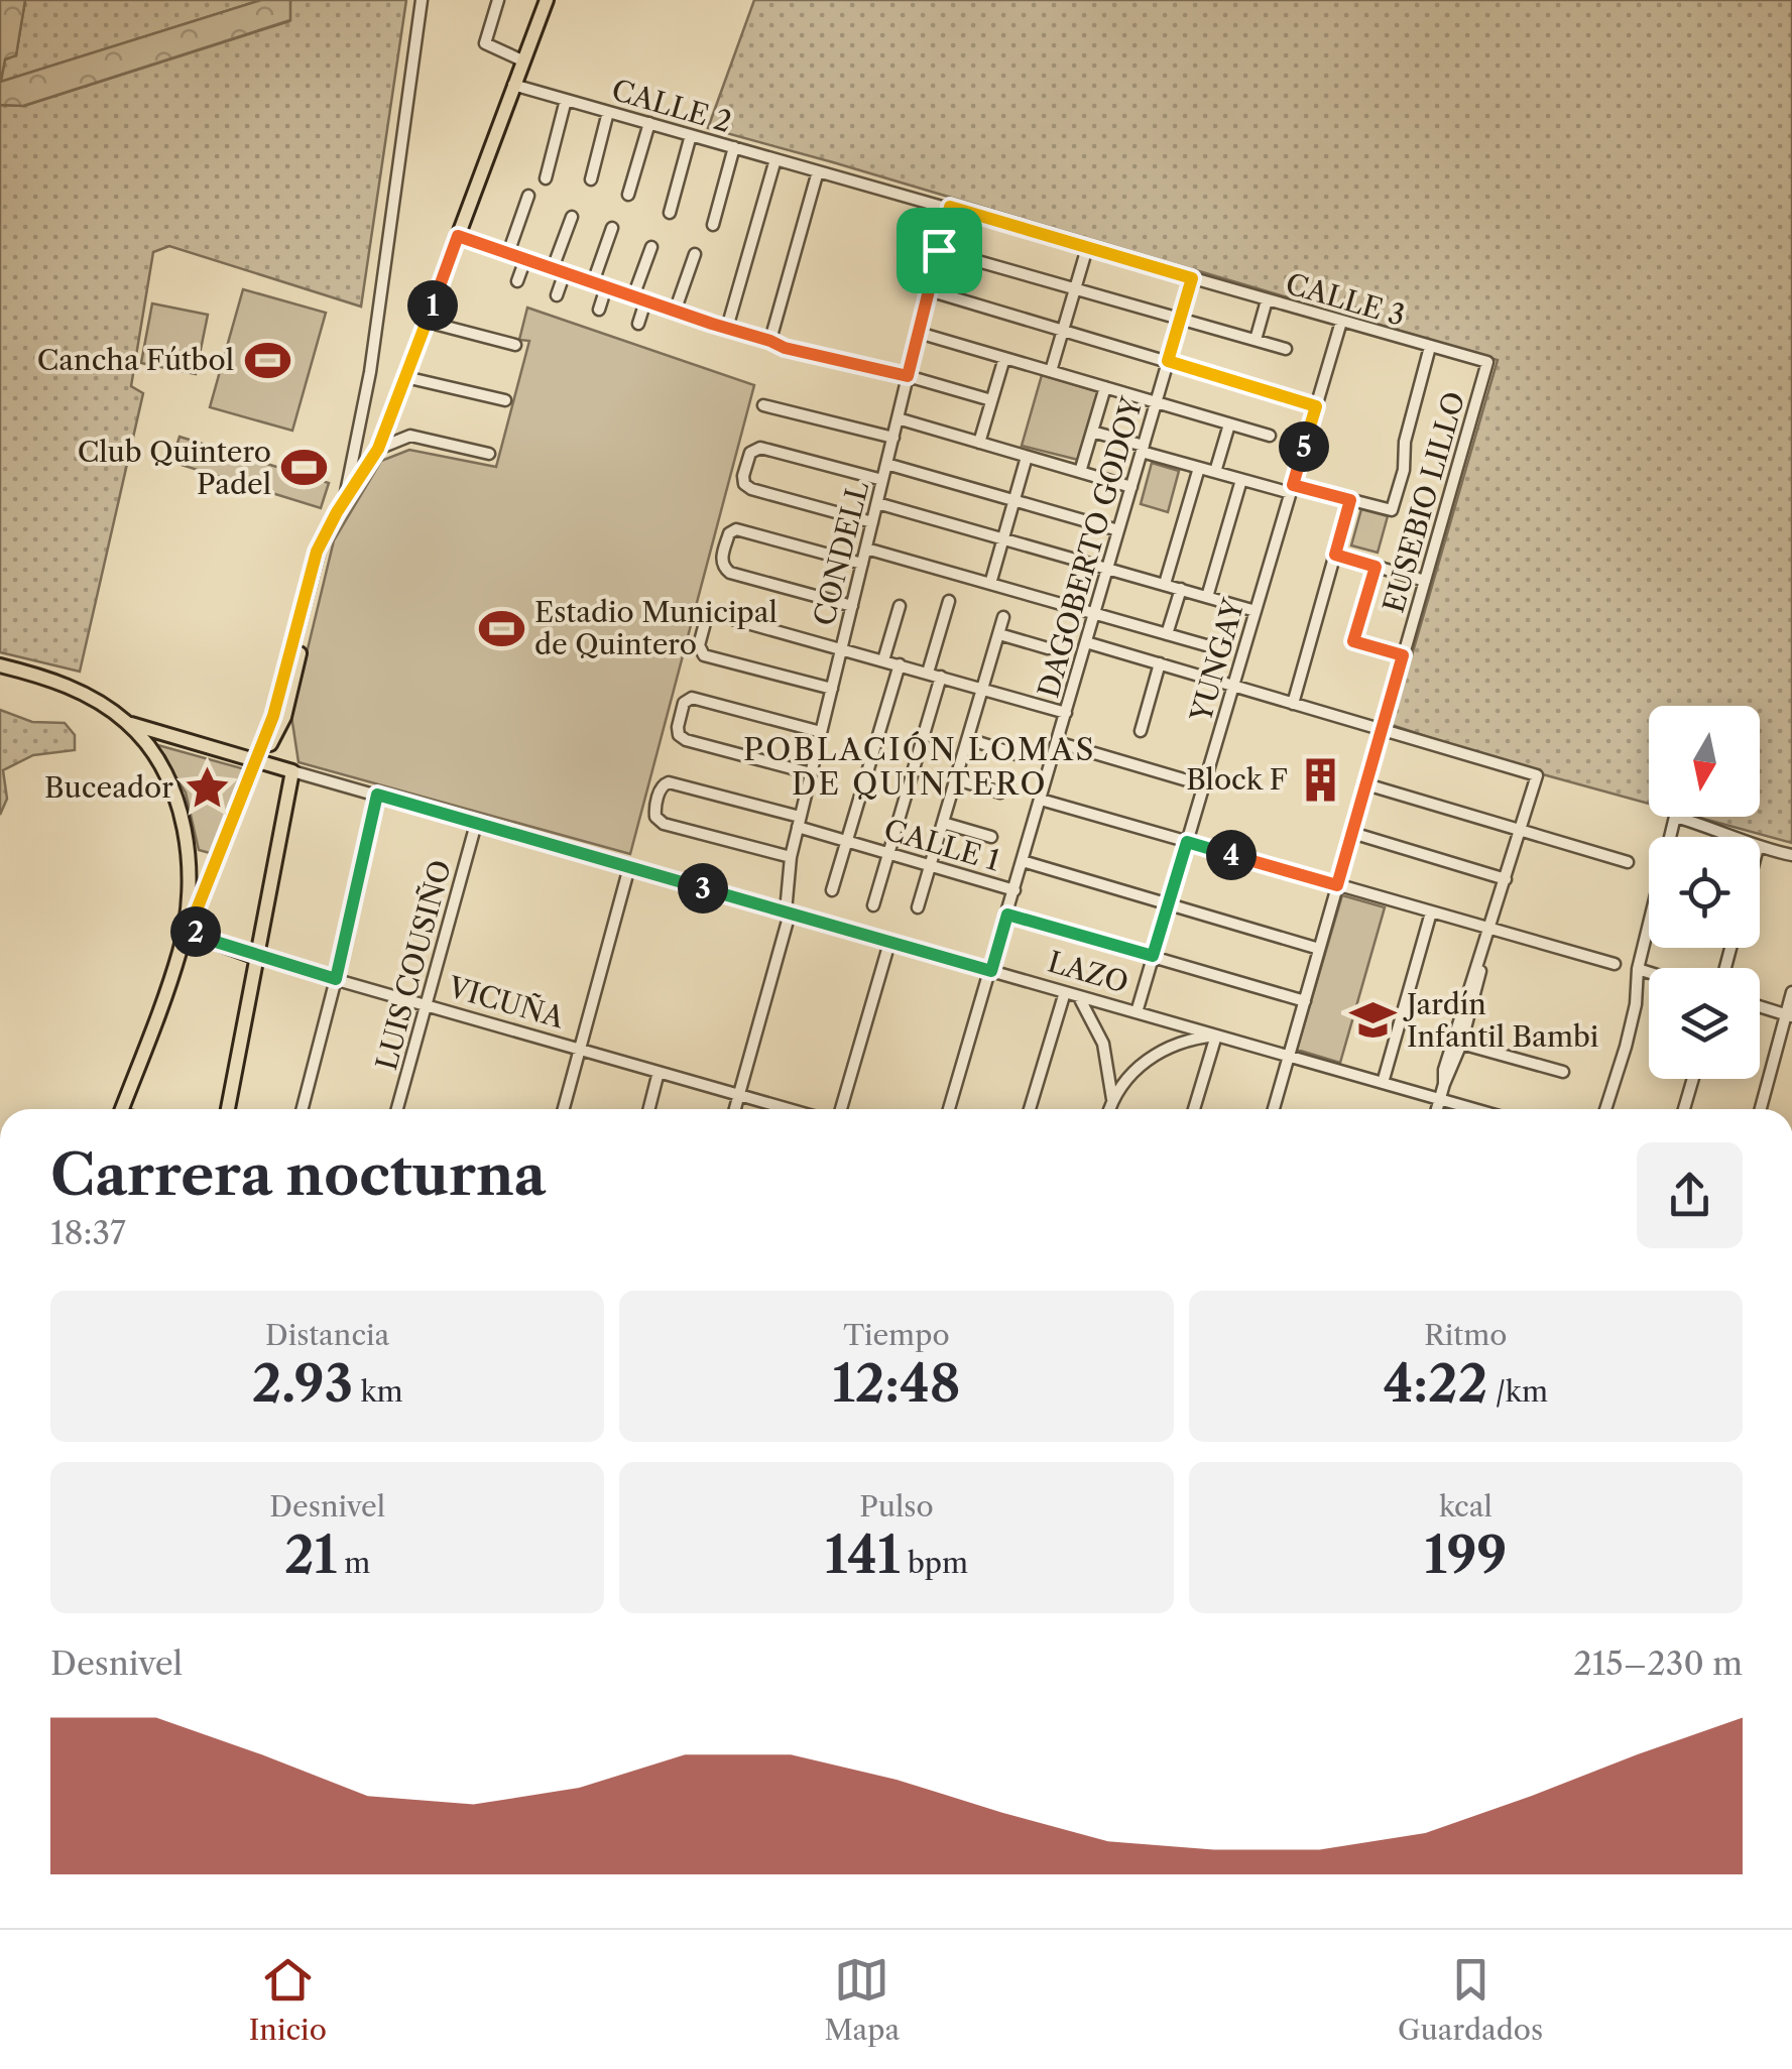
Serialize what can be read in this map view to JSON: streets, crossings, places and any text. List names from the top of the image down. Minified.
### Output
{"streets":{"main road":["LAZO","VICUÑA"],"street":["CALLE 2","CALLE 3","EUSEBIO LILLO","DAGOBERTO GODOY","CONDELL","YUNGAY","CALLE 1","LUIS COUSIÑO"]},"crossings":[["CALLE 2","CALLE 3"],["CALLE 2","CONDELL"],["CALLE 3","EUSEBIO LILLO"],["CALLE 3","DAGOBERTO GODOY"],["CALLE 3","CONDELL"],["CALLE 3","YUNGAY"],["EUSEBIO LILLO","LAZO"],["DAGOBERTO GODOY","CALLE 1"],["DAGOBERTO GODOY","LAZO"],["CONDELL","CALLE 1"],["CONDELL","LAZO"],["CONDELL","VICUÑA"],["YUNGAY","LAZO"],["LUIS COUSIÑO","LAZO"],["LUIS COUSIÑO","VICUÑA"]],"districts":["POBLACIÓN LOMAS DE QUINTERO"],"places":{"sports":["Cancha Fútbol","Club Quintero Padel","Estadio Municipal de Quintero"],"building":["Block F"],"place":["Buceador"],"school or university":["Jardín Infantil Bambi"]},"north":"bottom","page":{"pins":["1","5","4","3","2"],"heading":["Carrera nocturna","18:37"],"stats":[["Distancia","2.93 km"],["Tiempo","12:48"],["Ritmo","4:22 /km"],["Desnivel","21 m"],["Pulso","141 bpm"],["kcal","199"]],"chart":["Desnivel","215–230 m"],"tabs":["Inicio","Mapa","Guardados"]}}
